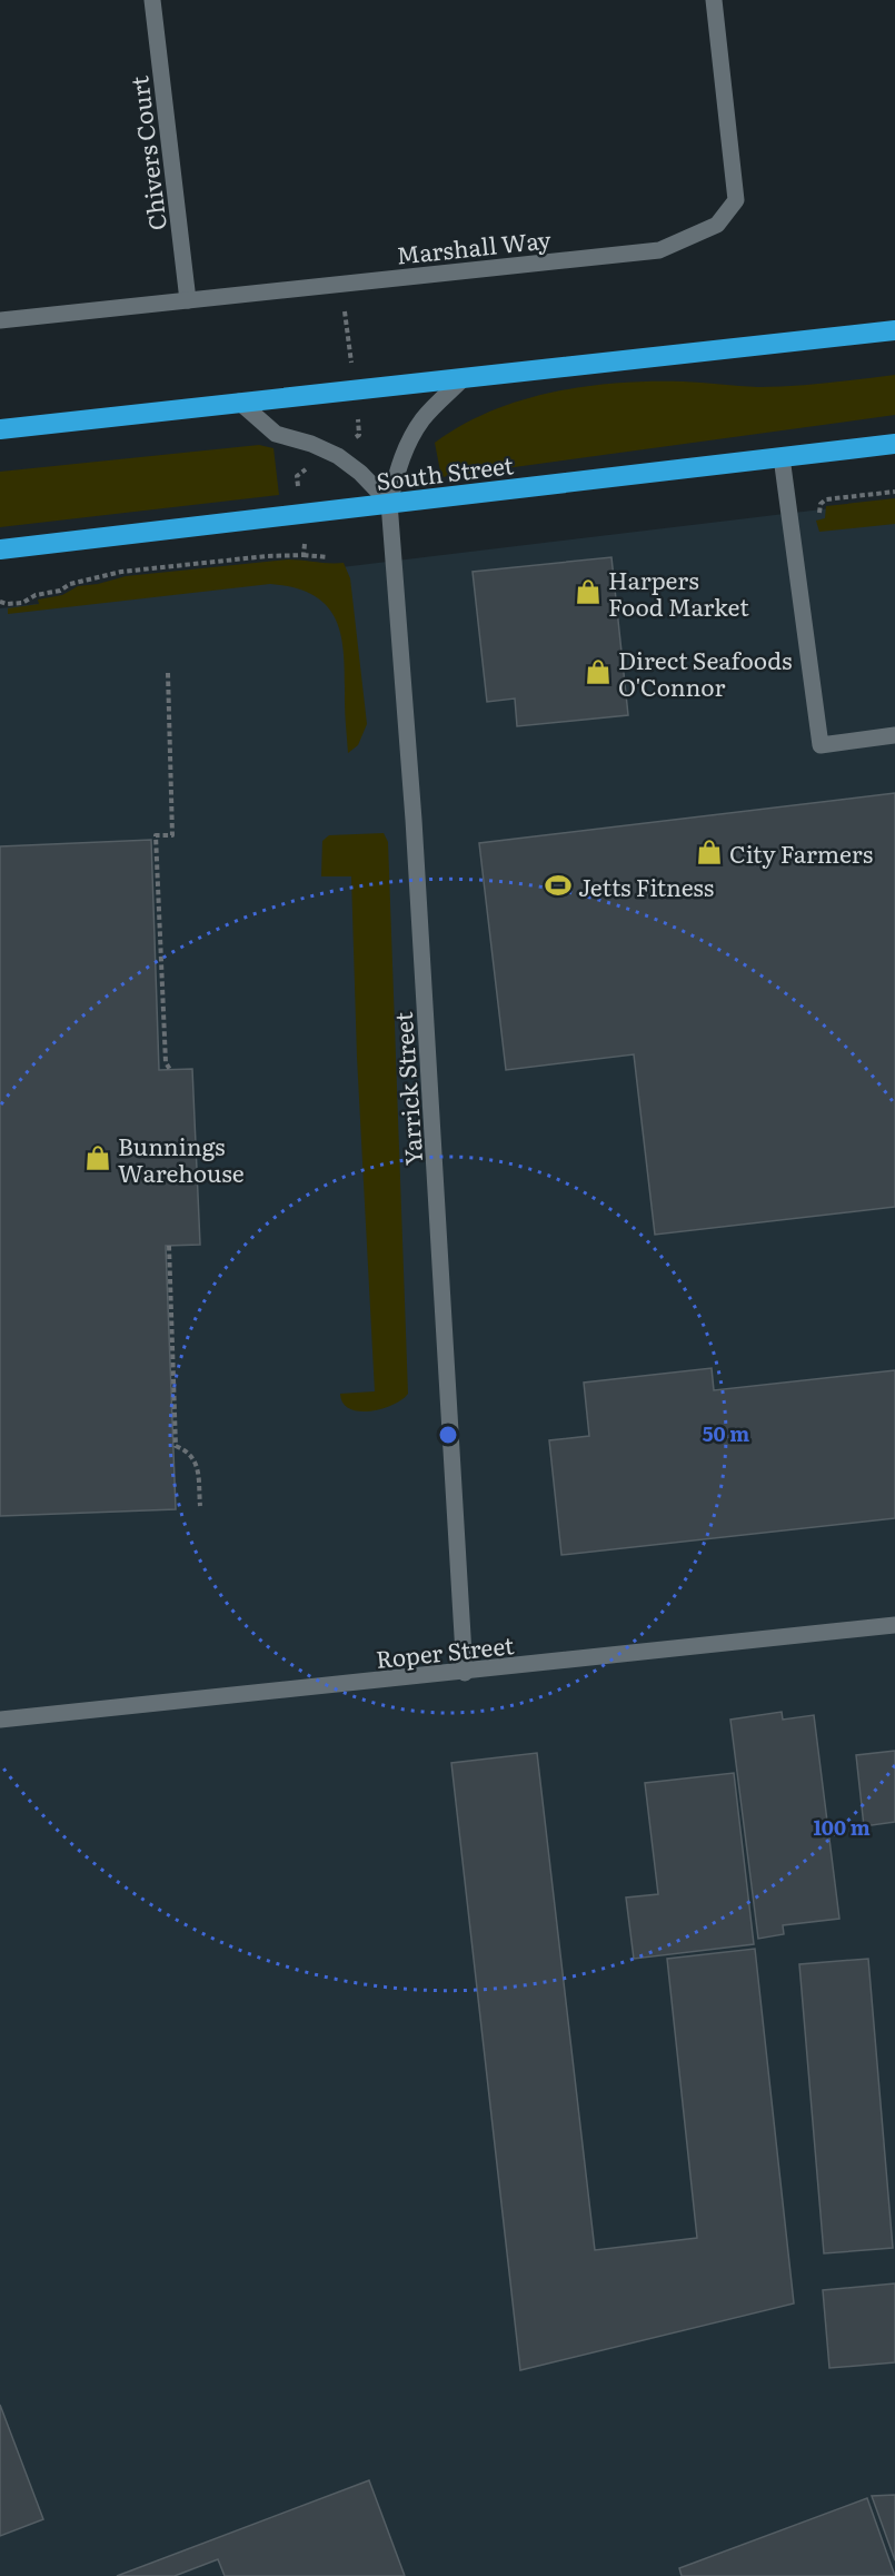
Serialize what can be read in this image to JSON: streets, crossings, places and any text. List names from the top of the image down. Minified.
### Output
{"streets":{"highway":["South Street"],"street":["Chivers Court","Marshall Way","Yarrick Street","Roper Street"]},"crossings":[["Chivers Court","Marshall Way"],["South Street","Yarrick Street"],["Yarrick Street","Roper Street"]],"places":{"shop":["Harpers Food Market","Direct Seafoods O'Connor","City Farmers","Bunnings Warehouse"],"sports":["Jetts Fitness"]},"rings":["50 m","100 m"]}
